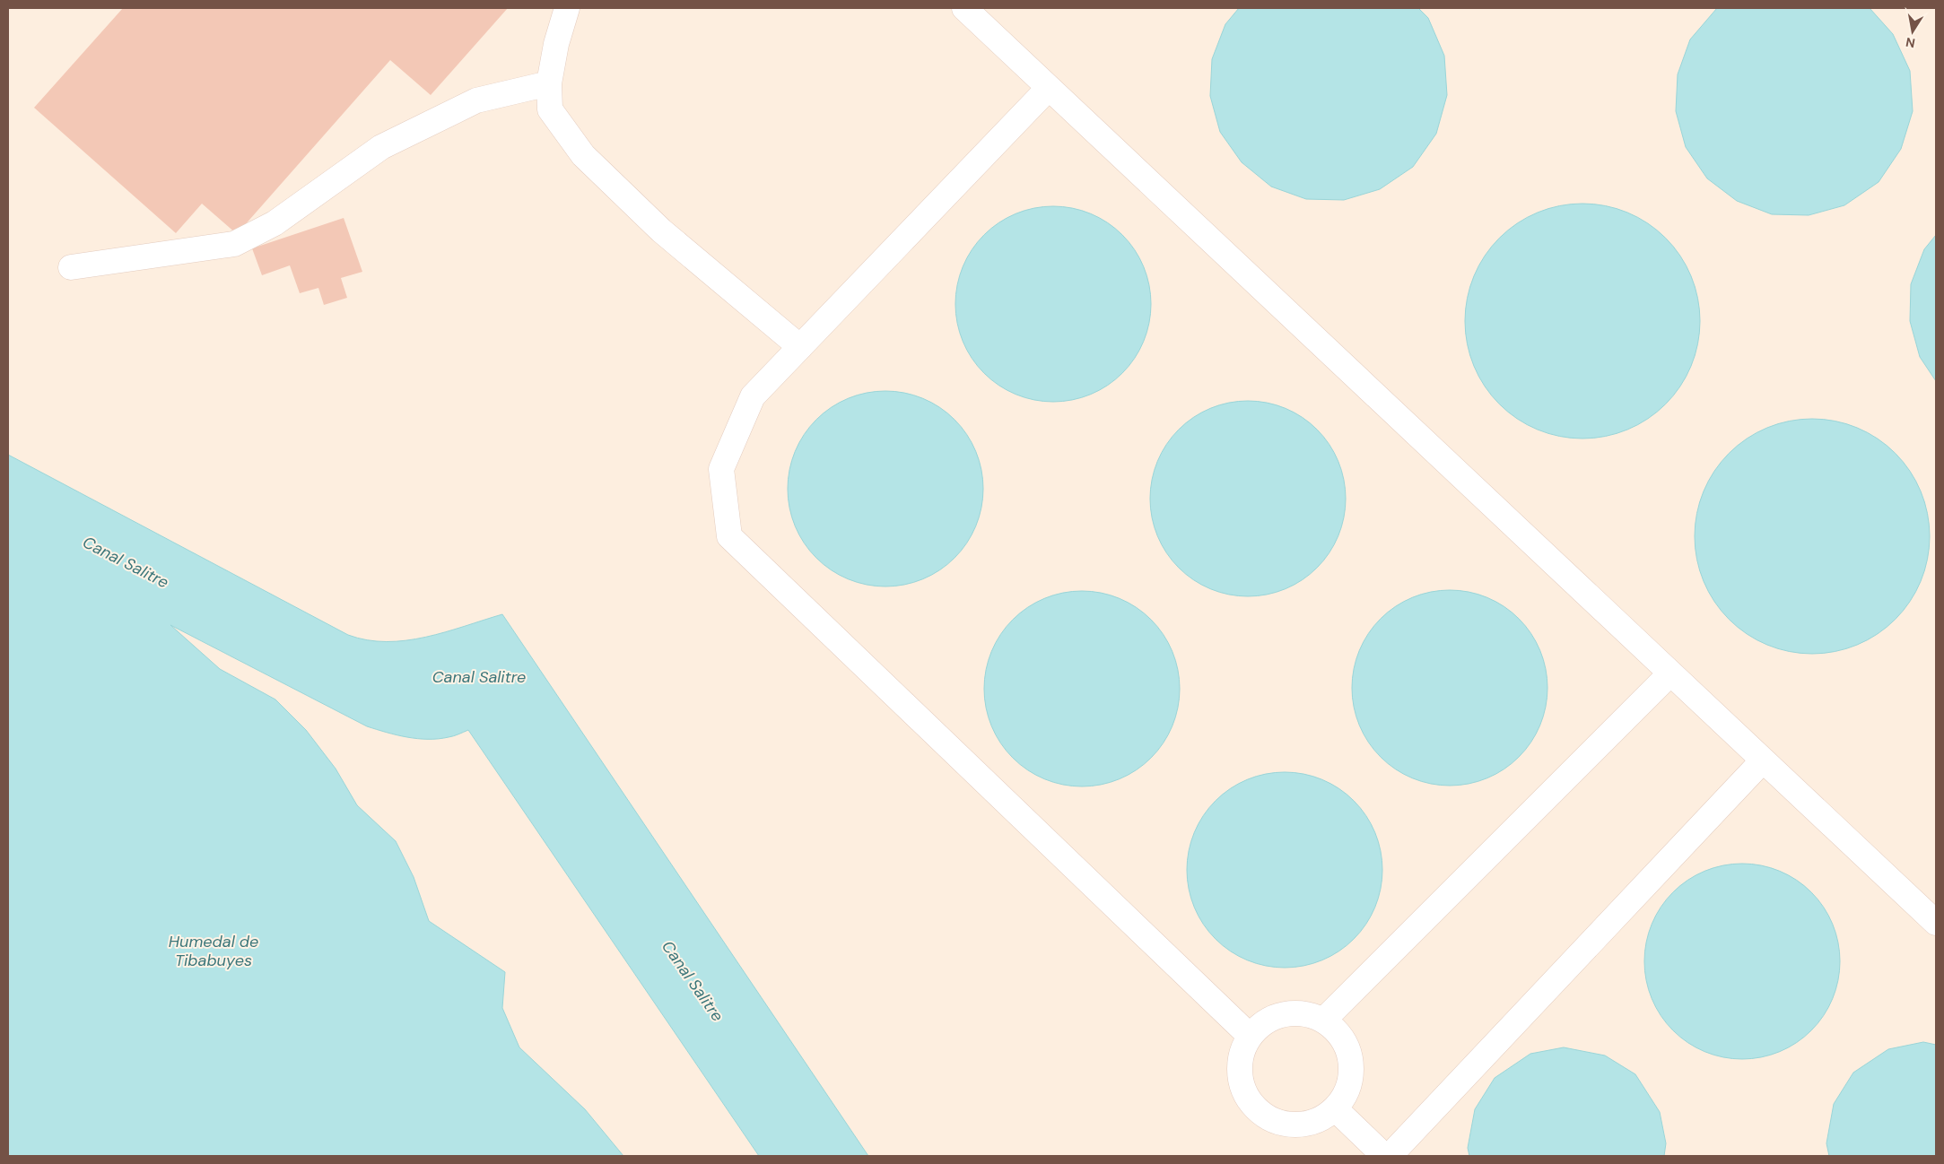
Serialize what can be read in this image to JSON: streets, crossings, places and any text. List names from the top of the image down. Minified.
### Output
{"water":["Canal Salitre","Humedal de Tibabuyes"],"north":"bottom"}
